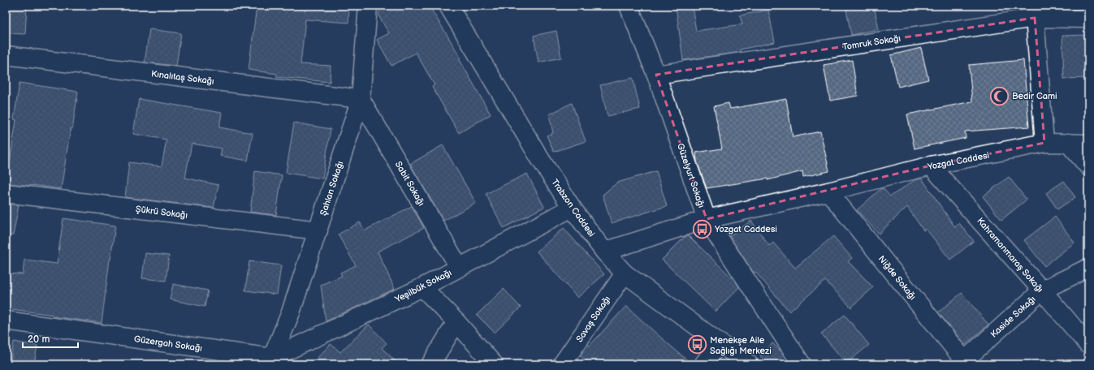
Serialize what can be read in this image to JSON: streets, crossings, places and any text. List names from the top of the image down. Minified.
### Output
{"streets":{"street":["Tomruk Sokağı","Kınalıtaş Sokağı","Yozgat Caddesi","Güzelyurt Sokağı","Sabit Sokağı","Şahlan Sokağı","Trabzon Caddesi","Şükrü Sokağı","Kahramanmaraş Sokağı","Niğde Sokağı","Yeşilbük Sokağı","Kaside Sokağı","Savaş Sokağı","Güzergah Sokağı"]},"crossings":[["Tomruk Sokağı","Güzelyurt Sokağı"],["Kınalıtaş Sokağı","Sabit Sokağı"],["Kınalıtaş Sokağı","Şahlan Sokağı"],["Yozgat Caddesi","Güzelyurt Sokağı"],["Yozgat Caddesi","Trabzon Caddesi"],["Yozgat Caddesi","Kahramanmaraş Sokağı"],["Yozgat Caddesi","Niğde Sokağı"],["Sabit Sokağı","Şahlan Sokağı"],["Sabit Sokağı","Yeşilbük Sokağı"],["Şahlan Sokağı","Şükrü Sokağı"],["Şahlan Sokağı","Yeşilbük Sokağı"],["Şahlan Sokağı","Güzergah Sokağı"],["Trabzon Caddesi","Yeşilbük Sokağı"],["Trabzon Caddesi","Savaş Sokağı"],["Kahramanmaraş Sokağı","Kaside Sokağı"],["Niğde Sokağı","Kaside Sokağı"],["Yeşilbük Sokağı","Güzergah Sokağı"]],"places":{"mosque":["Bedir Cami"],"bus stop":["Yozgat Caddesi","Menekşe Aile Sağlığı Merkezi"]},"scale_bar":"20 m"}
